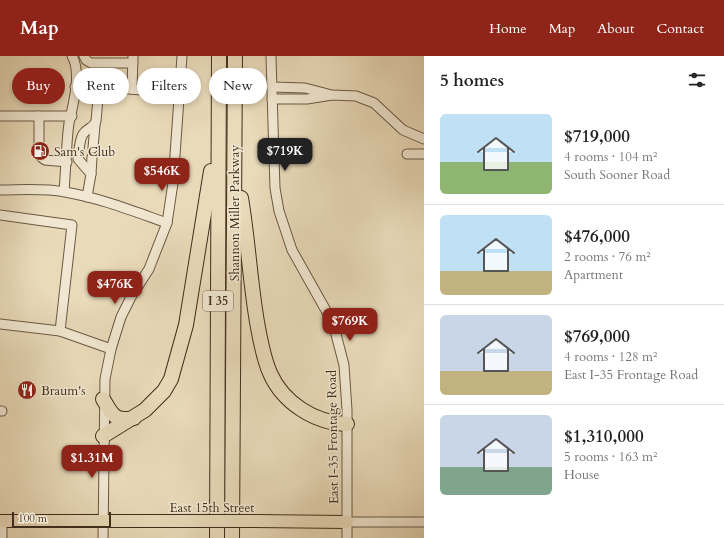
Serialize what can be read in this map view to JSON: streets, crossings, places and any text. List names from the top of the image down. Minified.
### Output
{"streets":{"highway":["Shannon Miller Parkway","I 35"],"main road":["East 15th Street"],"street":["East I-35 Frontage Road"]},"crossings":[["East I-35 Frontage Road","East 15th Street"]],"places":{"fuel station":["Sam's Club"],"restaurant":["Braum's"]},"scale_bar":"100 m","page":{"header":"Map","nav":["Home","Map","About","Contact"],"heading":"5 homes","chip":["Buy","Rent","Filters","New"],"list":[{"name":"$719,000","note":"4 rooms · 104 m² · South Sooner Road"},{"name":"$476,000","note":"2 rooms · 76 m² · Apartment"},{"name":"$769,000","note":"4 rooms · 128 m² · East I-35 Frontage Road"},{"name":"$1,310,000","note":"5 rooms · 163 m² · House"}],"price":["$719K","$546K","$476K","$769K","$1.31M"],"scale":"100 m"}}
